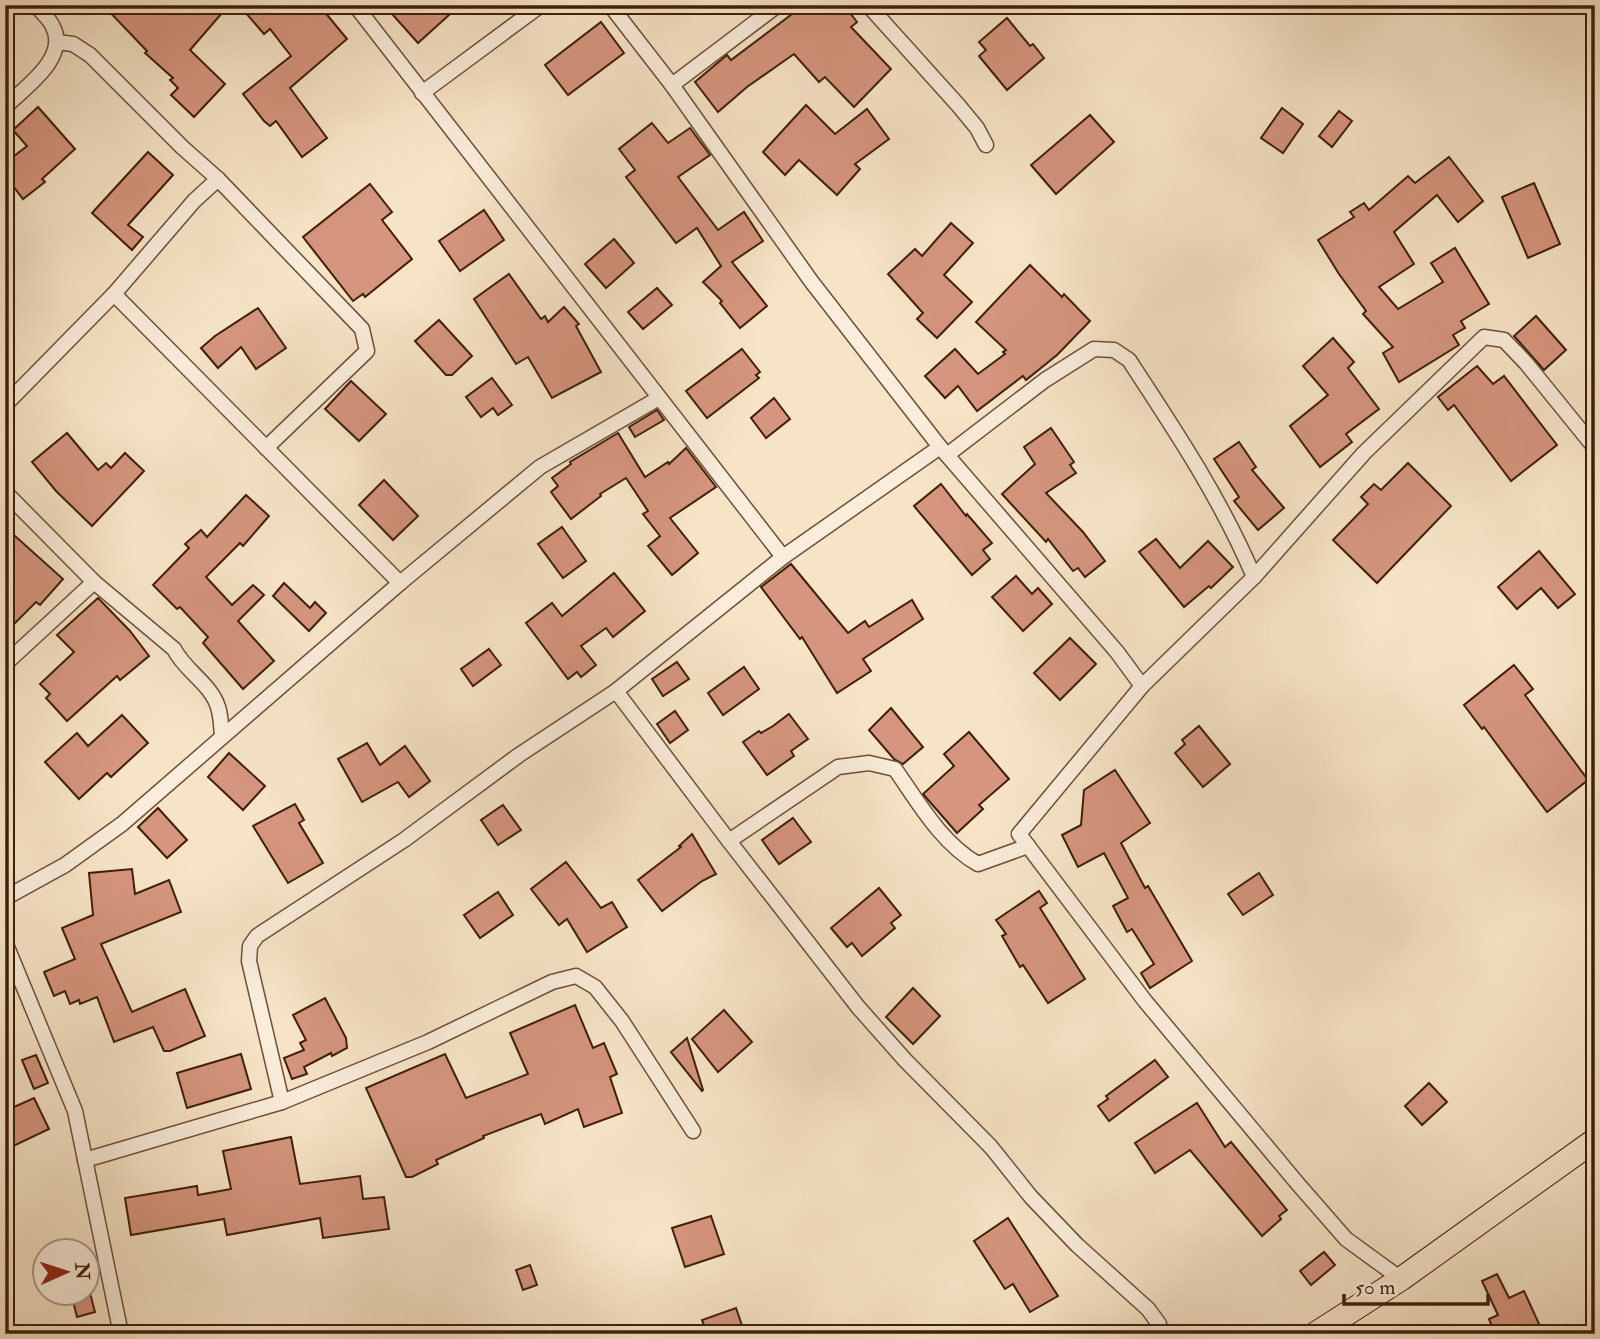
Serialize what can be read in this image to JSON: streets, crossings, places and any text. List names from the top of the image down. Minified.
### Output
{"scale_bar":"50 m","north":"right"}
